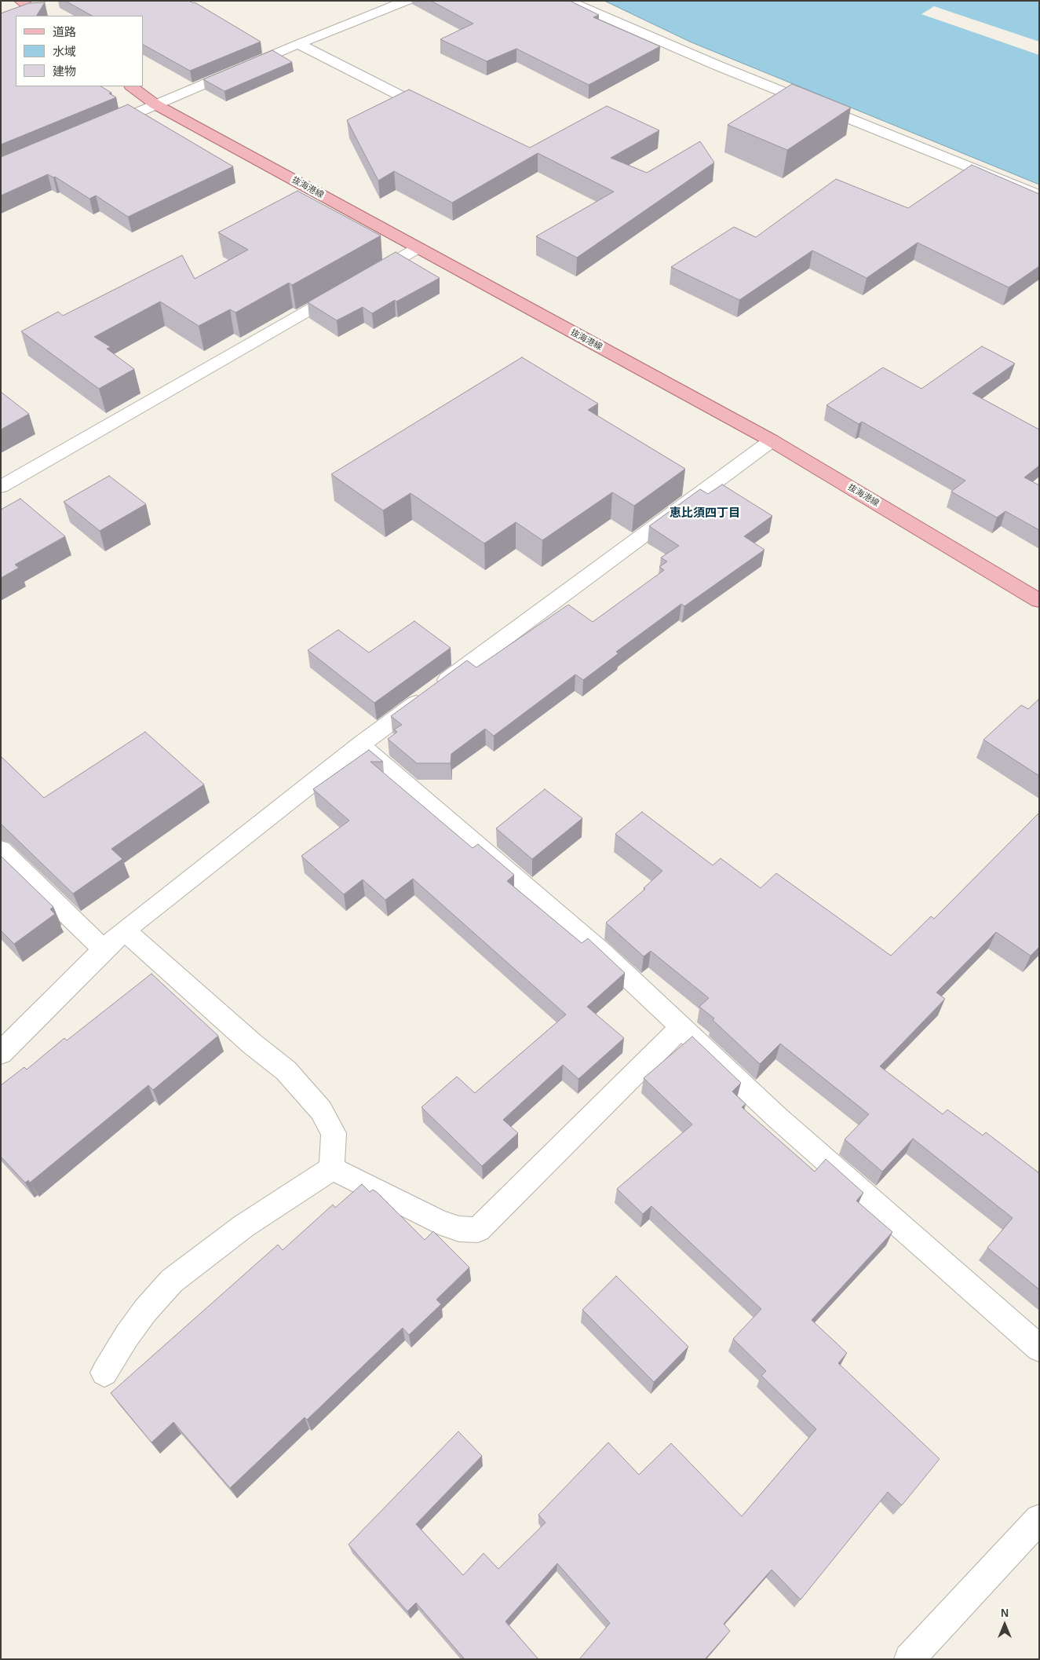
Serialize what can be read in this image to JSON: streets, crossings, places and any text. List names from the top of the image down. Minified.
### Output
{"streets":{"main road":["抜海港線"]},"districts":["恵比須四丁目"],"legend":["道路","水域","建物"],"north":"top"}
